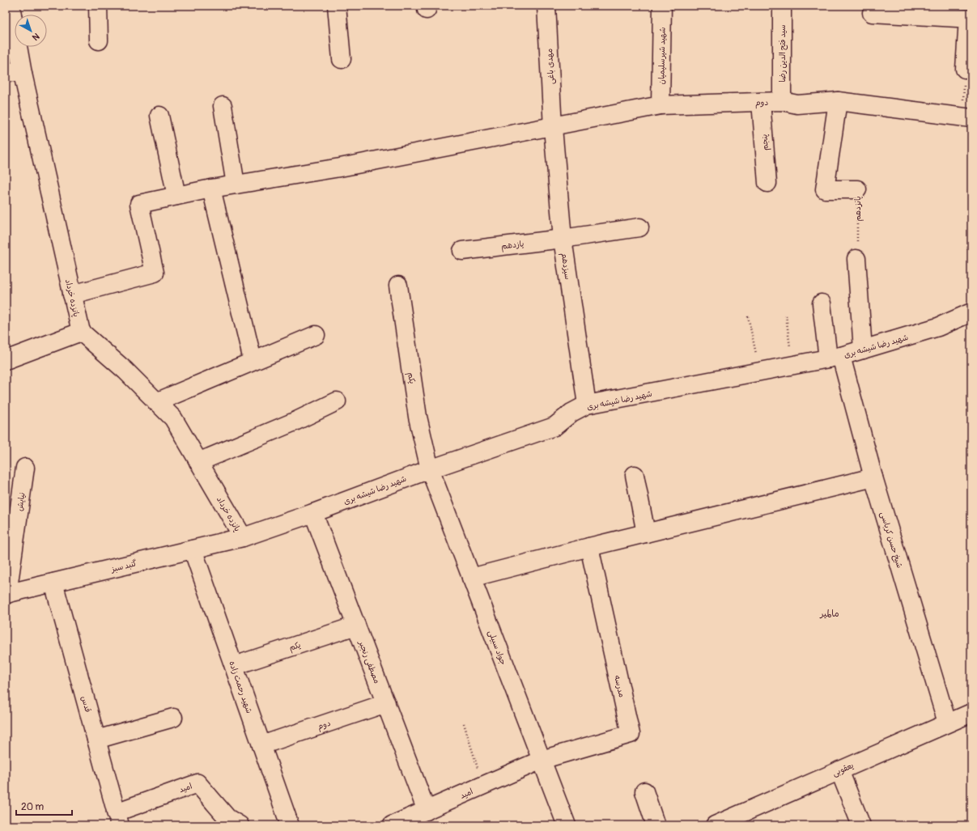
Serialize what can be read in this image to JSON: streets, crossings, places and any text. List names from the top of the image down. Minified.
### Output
{"streets":{"street":["سید فتح الدین رضا","شهید شیرسلیمیان","مهدی باغی","دوم","پنجم","پانزدهم","یازدهم","سیزدهم","پانزده خرداد","شهید رضا شیشه بری","یکم","نیایش","شیخ حسن کرباسی","گنبد سبز","جواد سبیلی","مصطفی رنجبر","مدرسه","شهید رحمت زاده","قدس","یعقوبی","امید"]},"crossings":[["سید فتح الدین رضا","دوم"],["شهید شیرسلیمیان","دوم"],["مهدی باغی","دوم"],["مهدی باغی","سیزدهم"],["دوم","پنجم"],["دوم","پانزدهم"],["دوم","سیزدهم"],["دوم","پانزده خرداد"],["دوم","مصطفی رنجبر"],["دوم","شهید رحمت زاده"],["یازدهم","سیزدهم"],["سیزدهم","شهید رضا شیشه بری"],["پانزده خرداد","شهید رضا شیشه بری"],["پانزده خرداد","گنبد سبز"],["شهید رضا شیشه بری","یکم"],["شهید رضا شیشه بری","شیخ حسن کرباسی"],["شهید رضا شیشه بری","گنبد سبز"],["شهید رضا شیشه بری","جواد سبیلی"],["شهید رضا شیشه بری","مصطفی رنجبر"],["یکم","جواد سبیلی"],["یکم","مصطفی رنجبر"],["یکم","شهید رحمت زاده"],["نیایش","گنبد سبز"],["شیخ حسن کرباسی","یعقوبی"],["گنبد سبز","شهید رحمت زاده"],["گنبد سبز","قدس"],["جواد سبیلی","مدرسه"],["جواد سبیلی","امید"],["مصطفی رنجبر","امید"],["مدرسه","امید"],["قدس","امید"]],"districts":["مالمیر"],"scale_bar":"20 m","north":"bottom right"}
